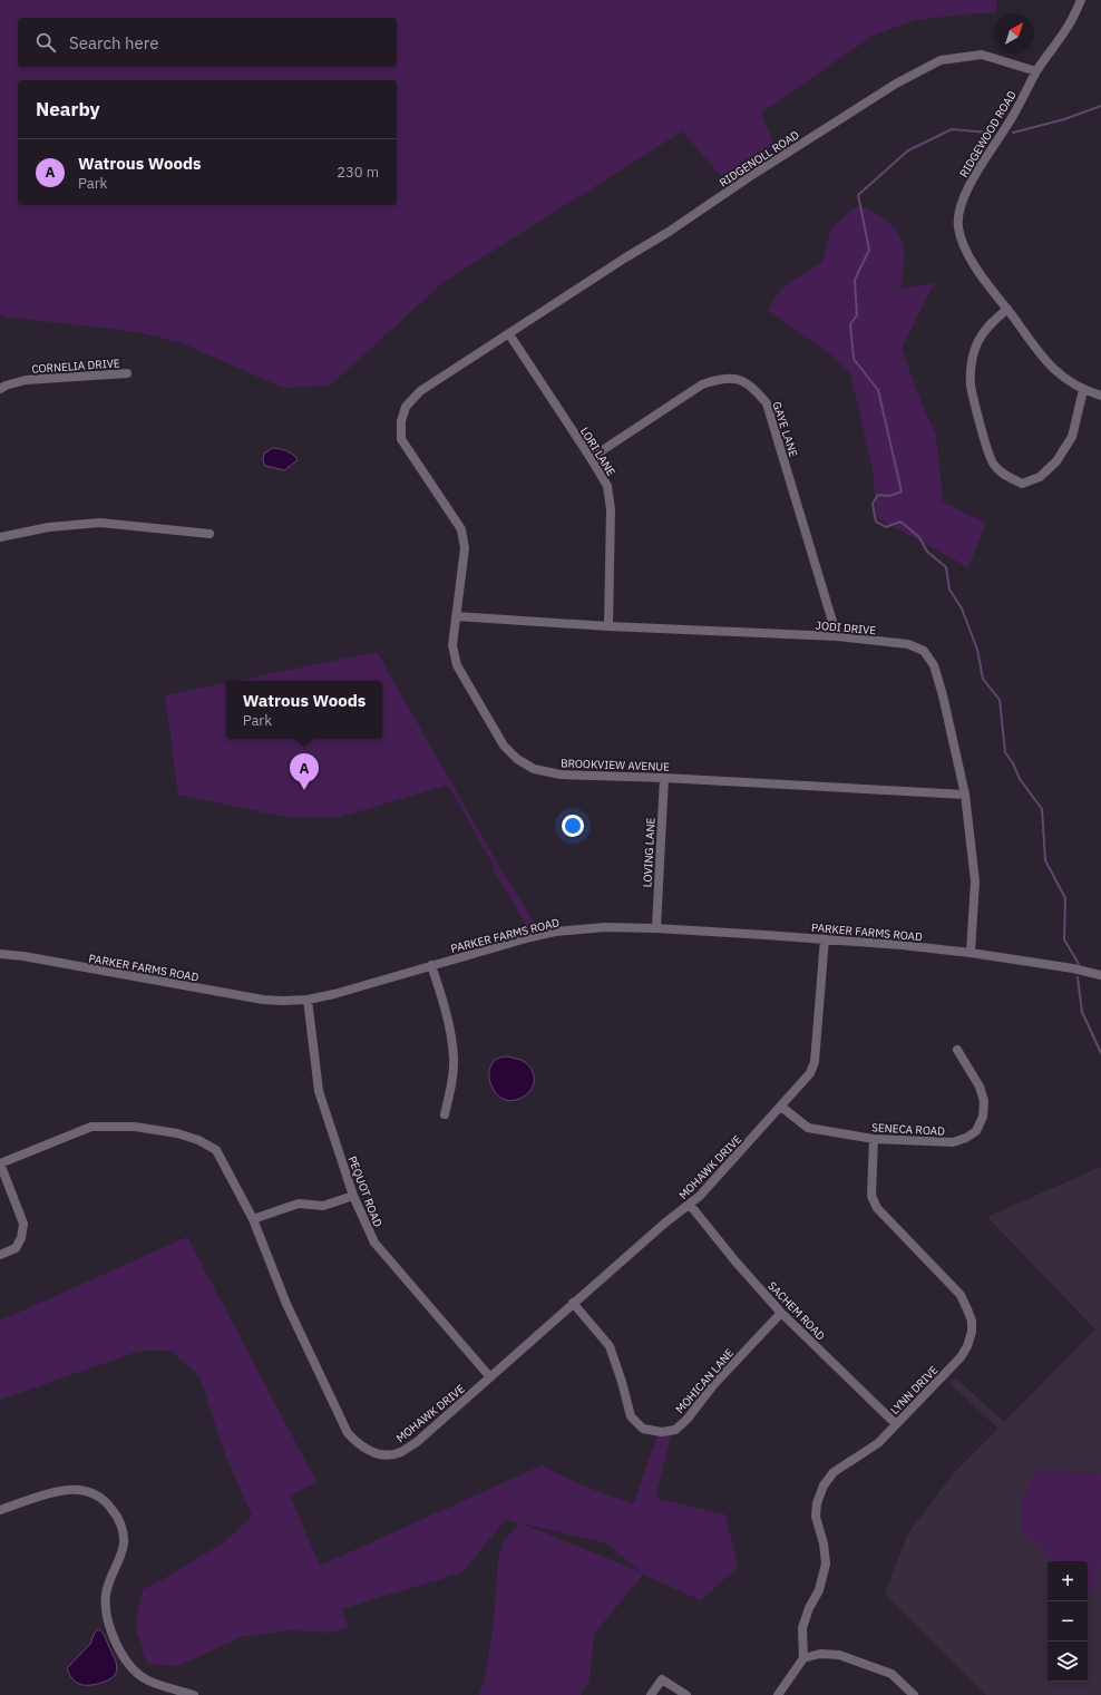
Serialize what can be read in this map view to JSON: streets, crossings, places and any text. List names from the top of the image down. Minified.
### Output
{"streets":{"street":["RIDGEWOOD ROAD","RIDGENOLL ROAD","CORNELIA DRIVE","GAYE LANE","LORI LANE","JODI DRIVE","BROOKVIEW AVENUE","LOVING LANE","PARKER FARMS ROAD","SENECA ROAD","MOHAWK DRIVE","PEQUOT ROAD","SACHEM ROAD","MOHICAN LANE","LYNN DRIVE"]},"crossings":[["RIDGEWOOD ROAD","RIDGENOLL ROAD"],["RIDGENOLL ROAD","LORI LANE"],["RIDGENOLL ROAD","BROOKVIEW AVENUE"],["GAYE LANE","LORI LANE"],["GAYE LANE","JODI DRIVE"],["LORI LANE","JODI DRIVE"],["LORI LANE","BROOKVIEW AVENUE"],["JODI DRIVE","BROOKVIEW AVENUE"],["JODI DRIVE","PARKER FARMS ROAD"],["BROOKVIEW AVENUE","LOVING LANE"],["LOVING LANE","PARKER FARMS ROAD"],["PARKER FARMS ROAD","MOHAWK DRIVE"],["PARKER FARMS ROAD","PEQUOT ROAD"],["SENECA ROAD","MOHAWK DRIVE"],["SENECA ROAD","LYNN DRIVE"],["MOHAWK DRIVE","PEQUOT ROAD"],["MOHAWK DRIVE","SACHEM ROAD"],["MOHAWK DRIVE","MOHICAN LANE"],["SACHEM ROAD","MOHICAN LANE"],["SACHEM ROAD","LYNN DRIVE"]],"north":"top right","page":{"search":"Search here","heading":"Nearby","list":[{"mark":"A","name":"Watrous Woods","note":"Park","value":"230 m"}],"popup":["Watrous Woods","Park"],"pins":"A","map_buttons":["+","−"]}}
